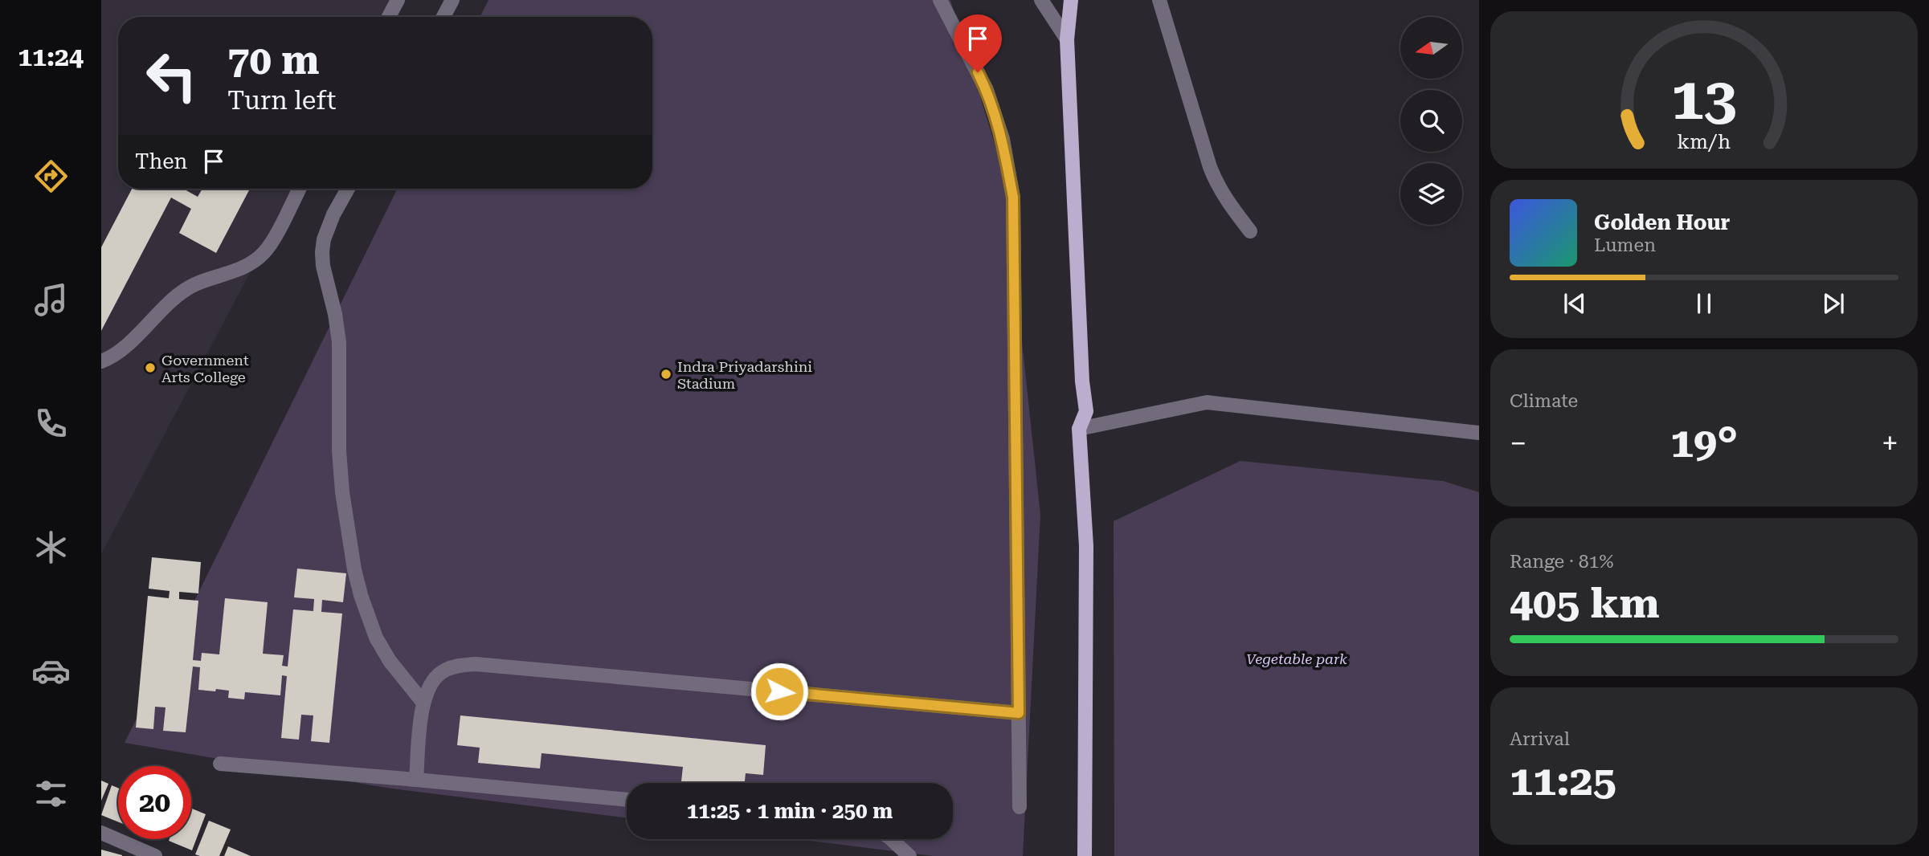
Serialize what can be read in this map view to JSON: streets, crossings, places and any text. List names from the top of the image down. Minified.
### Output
{"parks":["Vegetable park"],"places":["Government Arts College","Indra Priyadarshini Stadium"],"north":"left","page":{"tabs":"11:24","turn":["70 m","Turn left"],"then":"Then","song":["Golden Hour","Lumen"],"tile":["Climate",["Range · 81%","405 km"],["Arrival","11:25"]],"heat":["−","19°","+"],"limit":"20","trip":"11:25 · 1 min · 250 m","gauge":["13","km/h"]}}
